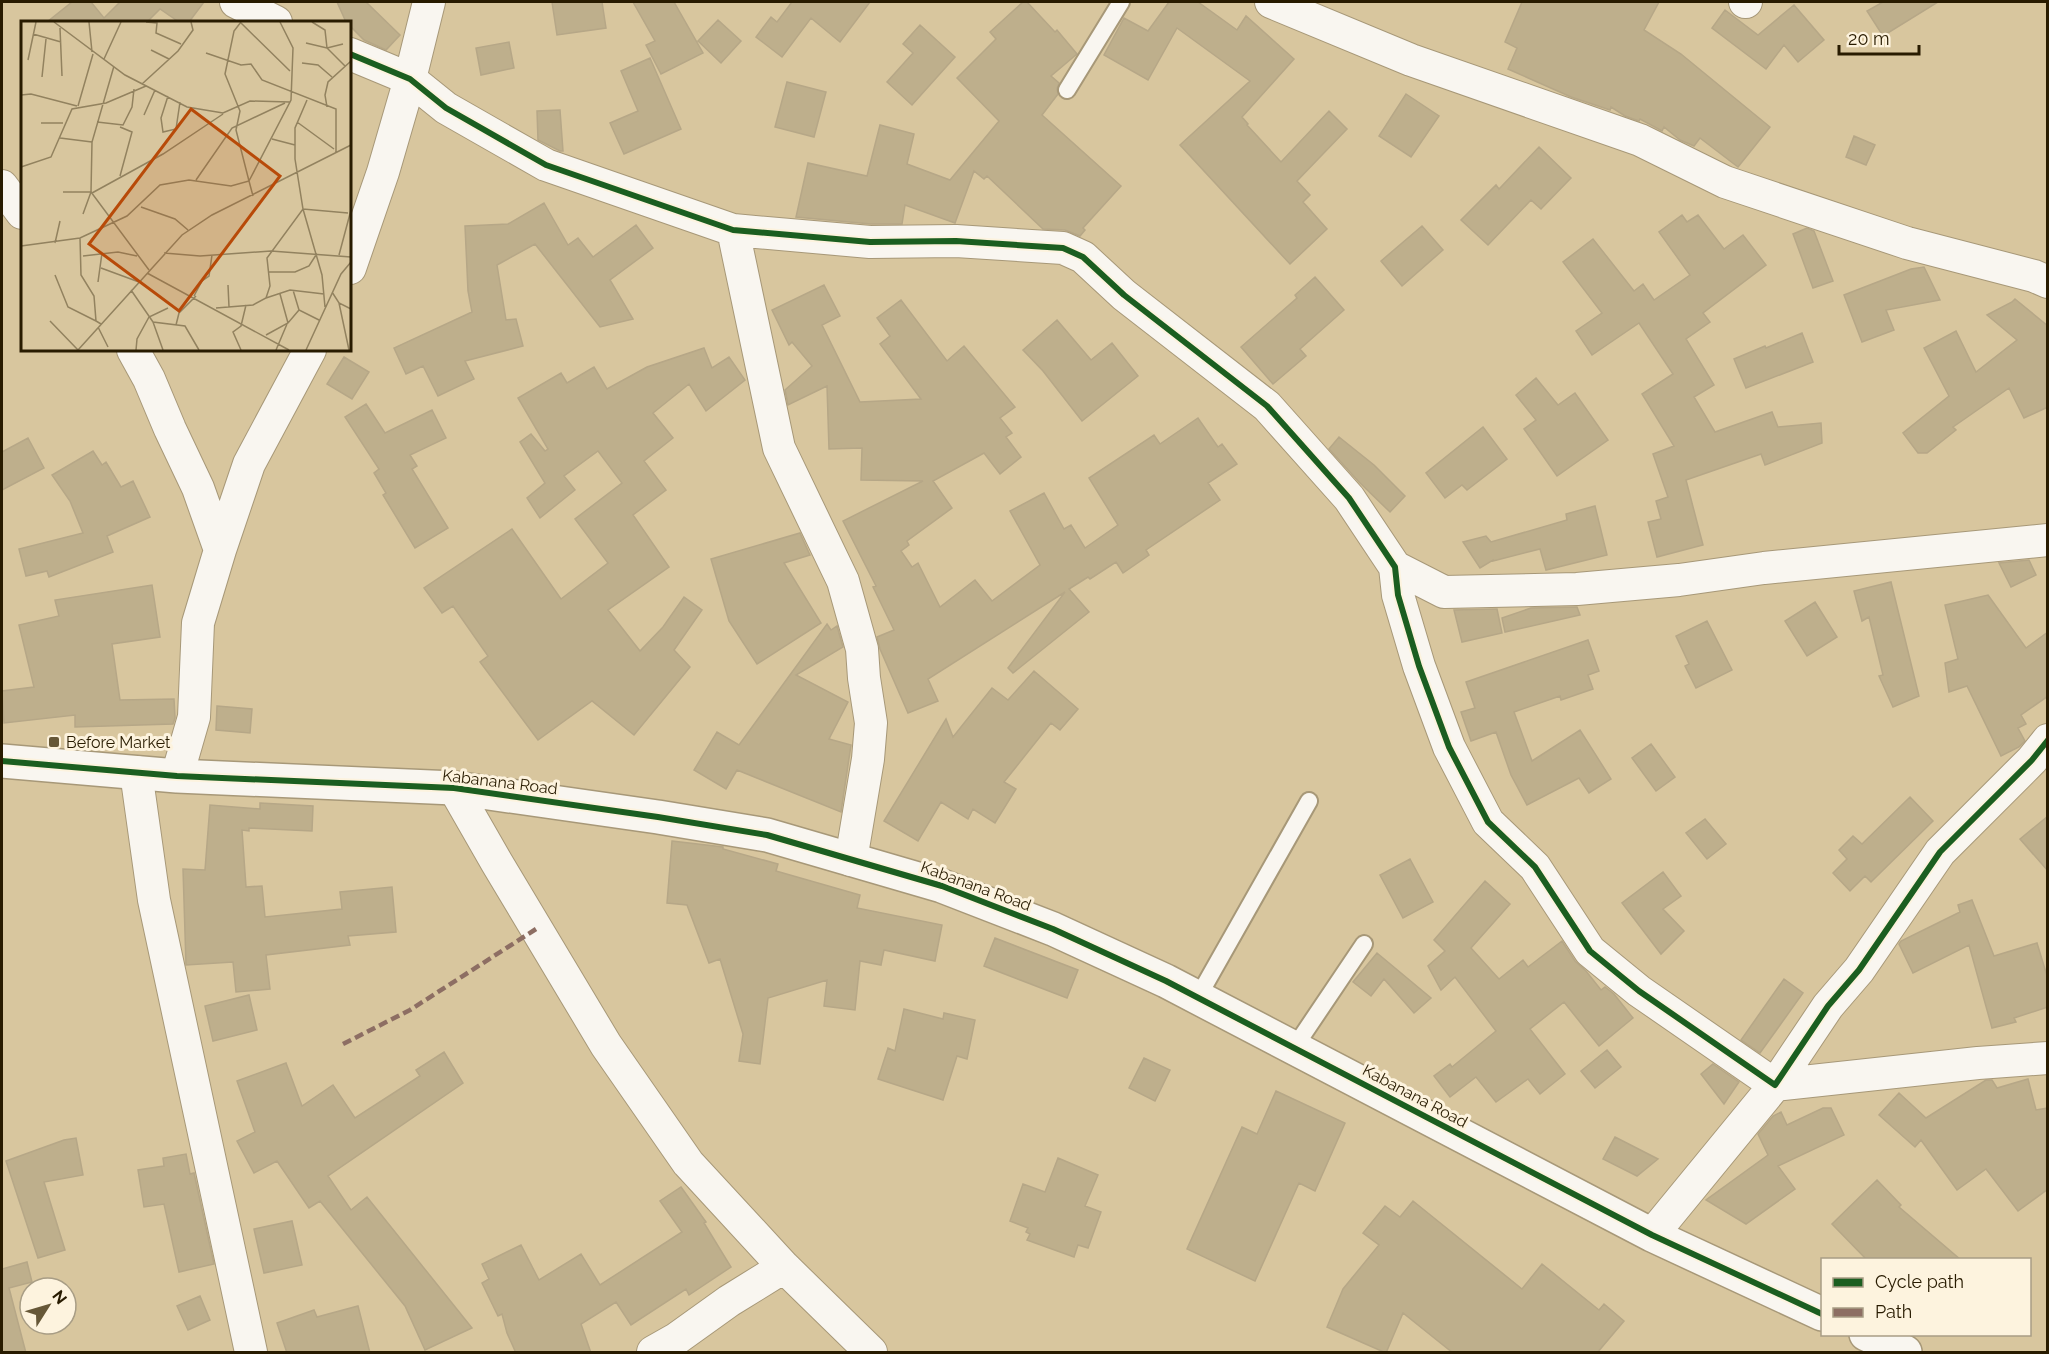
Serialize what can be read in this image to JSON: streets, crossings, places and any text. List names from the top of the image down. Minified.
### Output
{"streets":{"street":["Kabanana Road"]},"places":{"transit":["Before Market"]},"legend":["Cycle path","Path"],"scale_bar":"20 m","north":"top right"}
